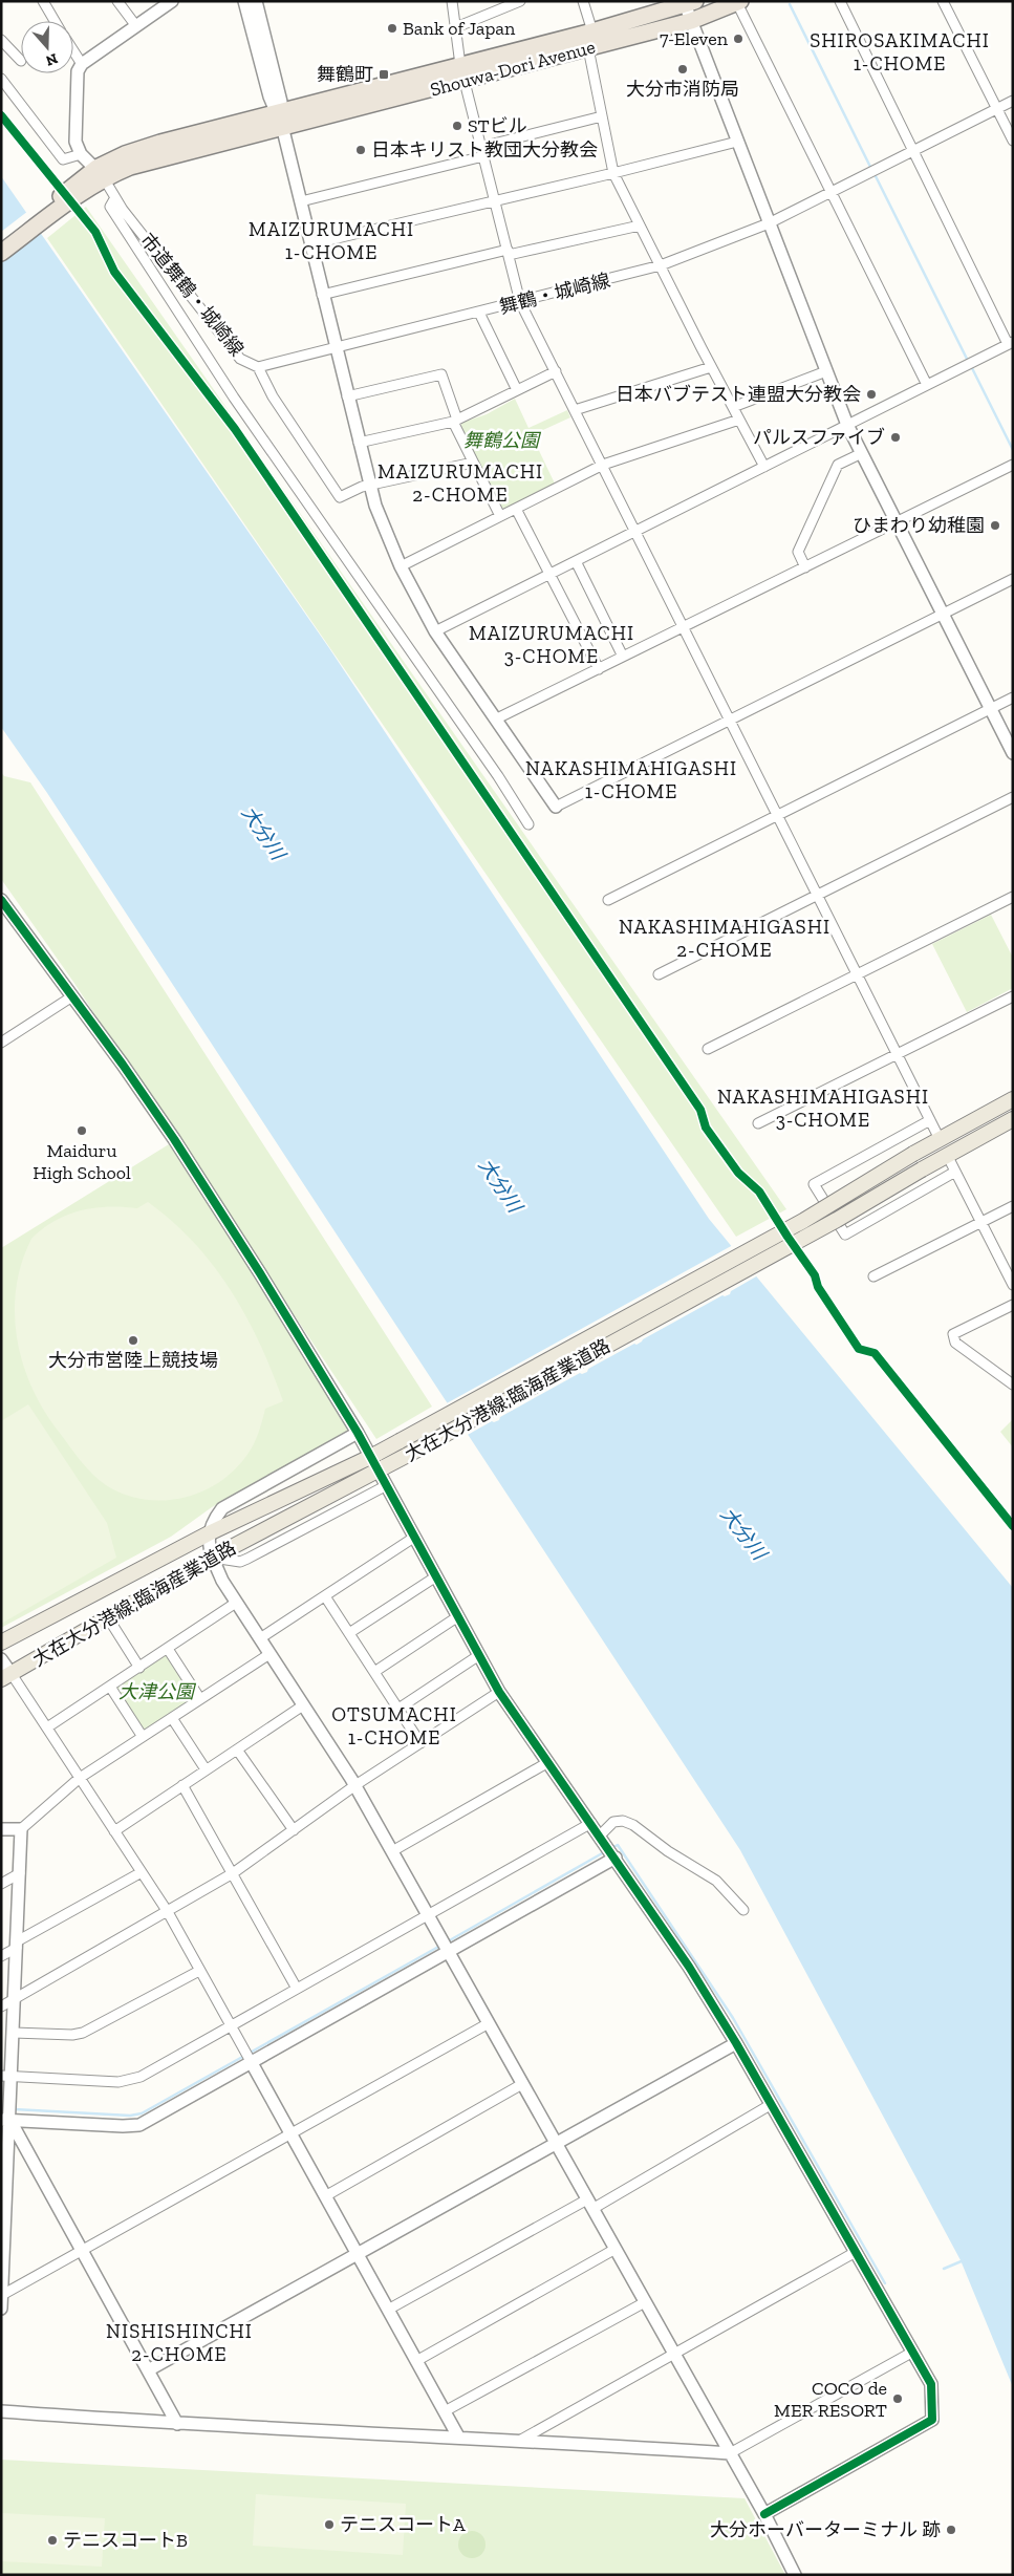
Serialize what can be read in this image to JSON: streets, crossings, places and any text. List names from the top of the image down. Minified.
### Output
{"streets":{"highway":["Shouwa-Dori Avenue"],"main road":["大在大分港線;臨海産業道路"],"street":["舞鶴・城崎線","市道舞鶴・城崎線"]},"crossings":[["舞鶴・城崎線","市道舞鶴・城崎線"]],"districts":["SHIROSAKIMACHI 1-CHOME","MAIZURUMACHI 1-CHOME","MAIZURUMACHI 2-CHOME","MAIZURUMACHI 3-CHOME","NAKASHIMAHIGASHI 1-CHOME","NAKASHIMAHIGASHI 2-CHOME","NAKASHIMAHIGASHI 3-CHOME","OTSUMACHI 1-CHOME","NISHISHINCHI 2-CHOME"],"water":["大分川"],"parks":["舞鶴公園","大津公園"],"places":{"other":["Bank of Japan","7-Eleven","大分市消防局","STビル","日本キリスト教団大分教会","日本バブテスト連盟大分教会","パルスファイブ","ひまわり幼稚園","Maiduru High School","大分市営陸上競技場","COCO de MER RESORT","テニスコートA","大分ホーバーターミナル 跡","テニスコートB"],"transit":["舞鶴町"]},"north":"bottom"}
